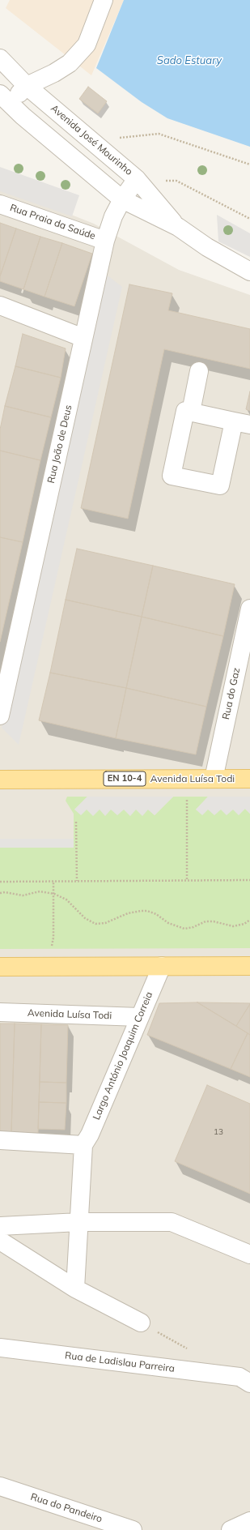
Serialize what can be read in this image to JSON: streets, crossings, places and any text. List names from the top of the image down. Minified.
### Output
{"streets":{"main road":["EN 10-4","Avenida Luísa Todi"],"street":["Avenida José Mourinho","Rua Praia da Saúde","Rua João de Deus","Rua do Gaz","Largo António Joaquim Correia","Rua de Ladislau Parreira","Rua do Pandeiro"]},"crossings":[["Avenida José Mourinho","Rua João de Deus"],["Rua Praia da Saúde","Rua João de Deus"],["Rua do Gaz","Avenida Luísa Todi"],["Avenida Luísa Todi","Largo António Joaquim Correia"]],"water":["Sado Estuary"],"house_numbers":["13"]}
